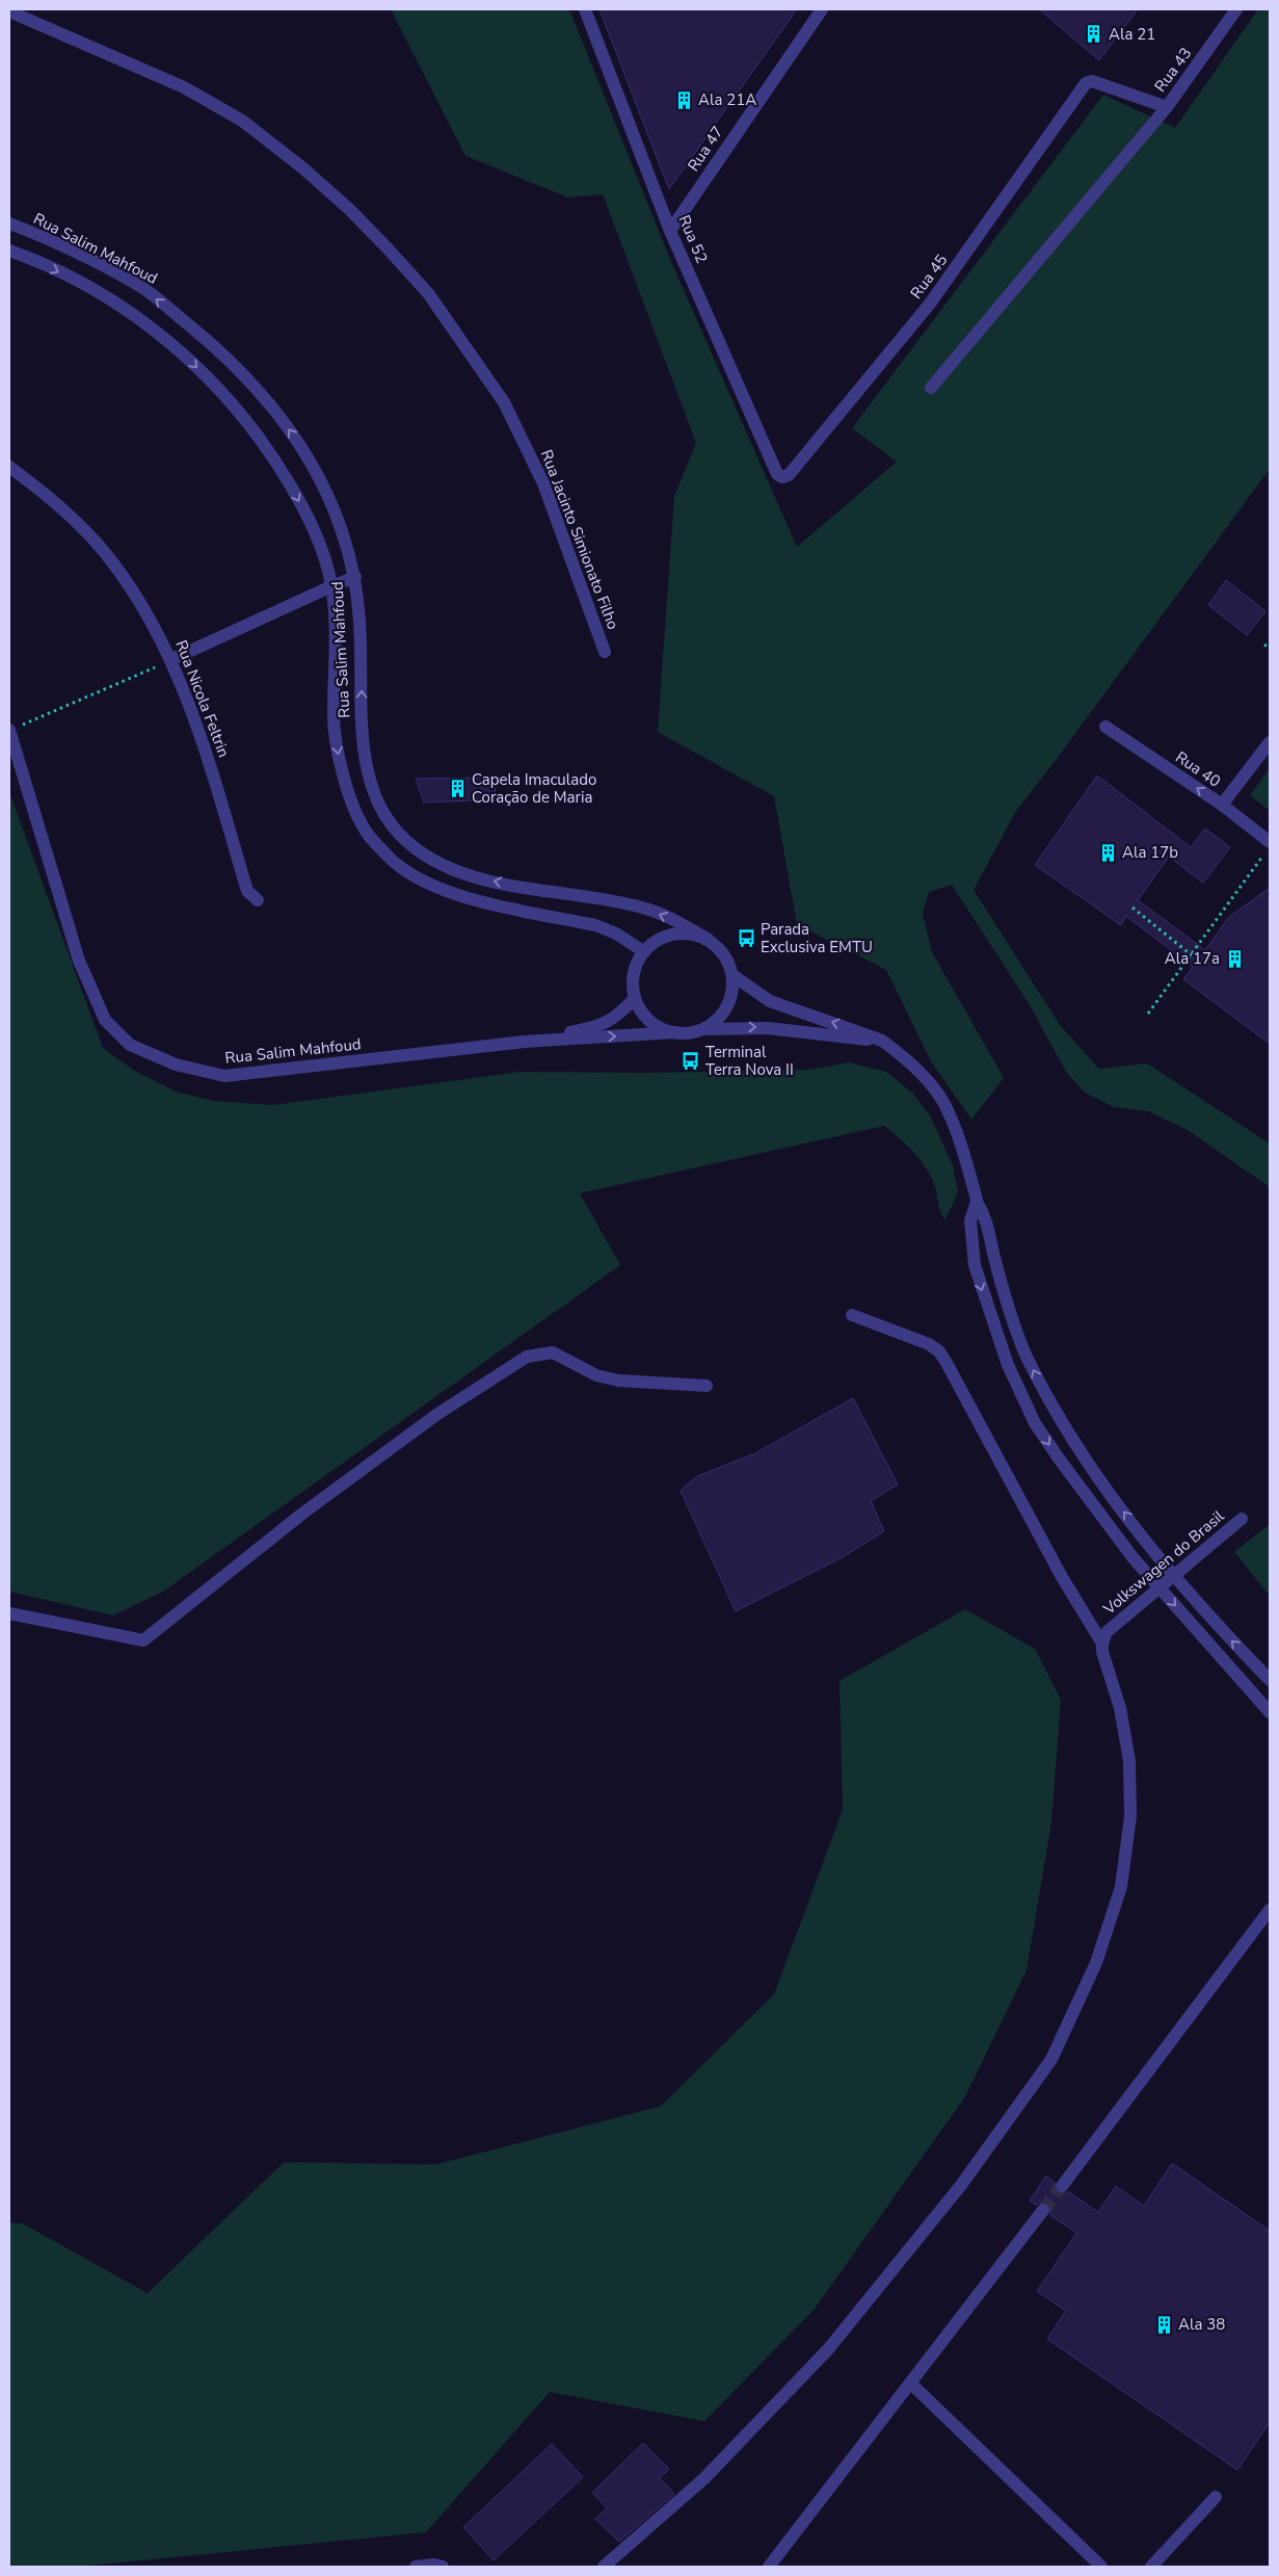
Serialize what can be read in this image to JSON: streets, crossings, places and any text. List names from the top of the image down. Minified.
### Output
{"streets":{"street":["Rua 43","Rua 47","Rua 52","Rua Salim Mahfoud","Rua 45","Rua Jacinto Simionato Filho","Rua Nicola Feltrin","Rua 40","Volkswagen do Brasil"]},"crossings":[["Rua 43","Rua 45"],["Rua 47","Rua 52"],["Rua 52","Rua 45"]],"one_way":["Rua 40"],"places":{"building":["Ala 21","Ala 21A","Capela Imaculado Coração de Maria","Ala 17b","Ala 17a","Ala 38"],"bus stop":["Parada Exclusiva EMTU","Terminal Terra Nova II"]}}
